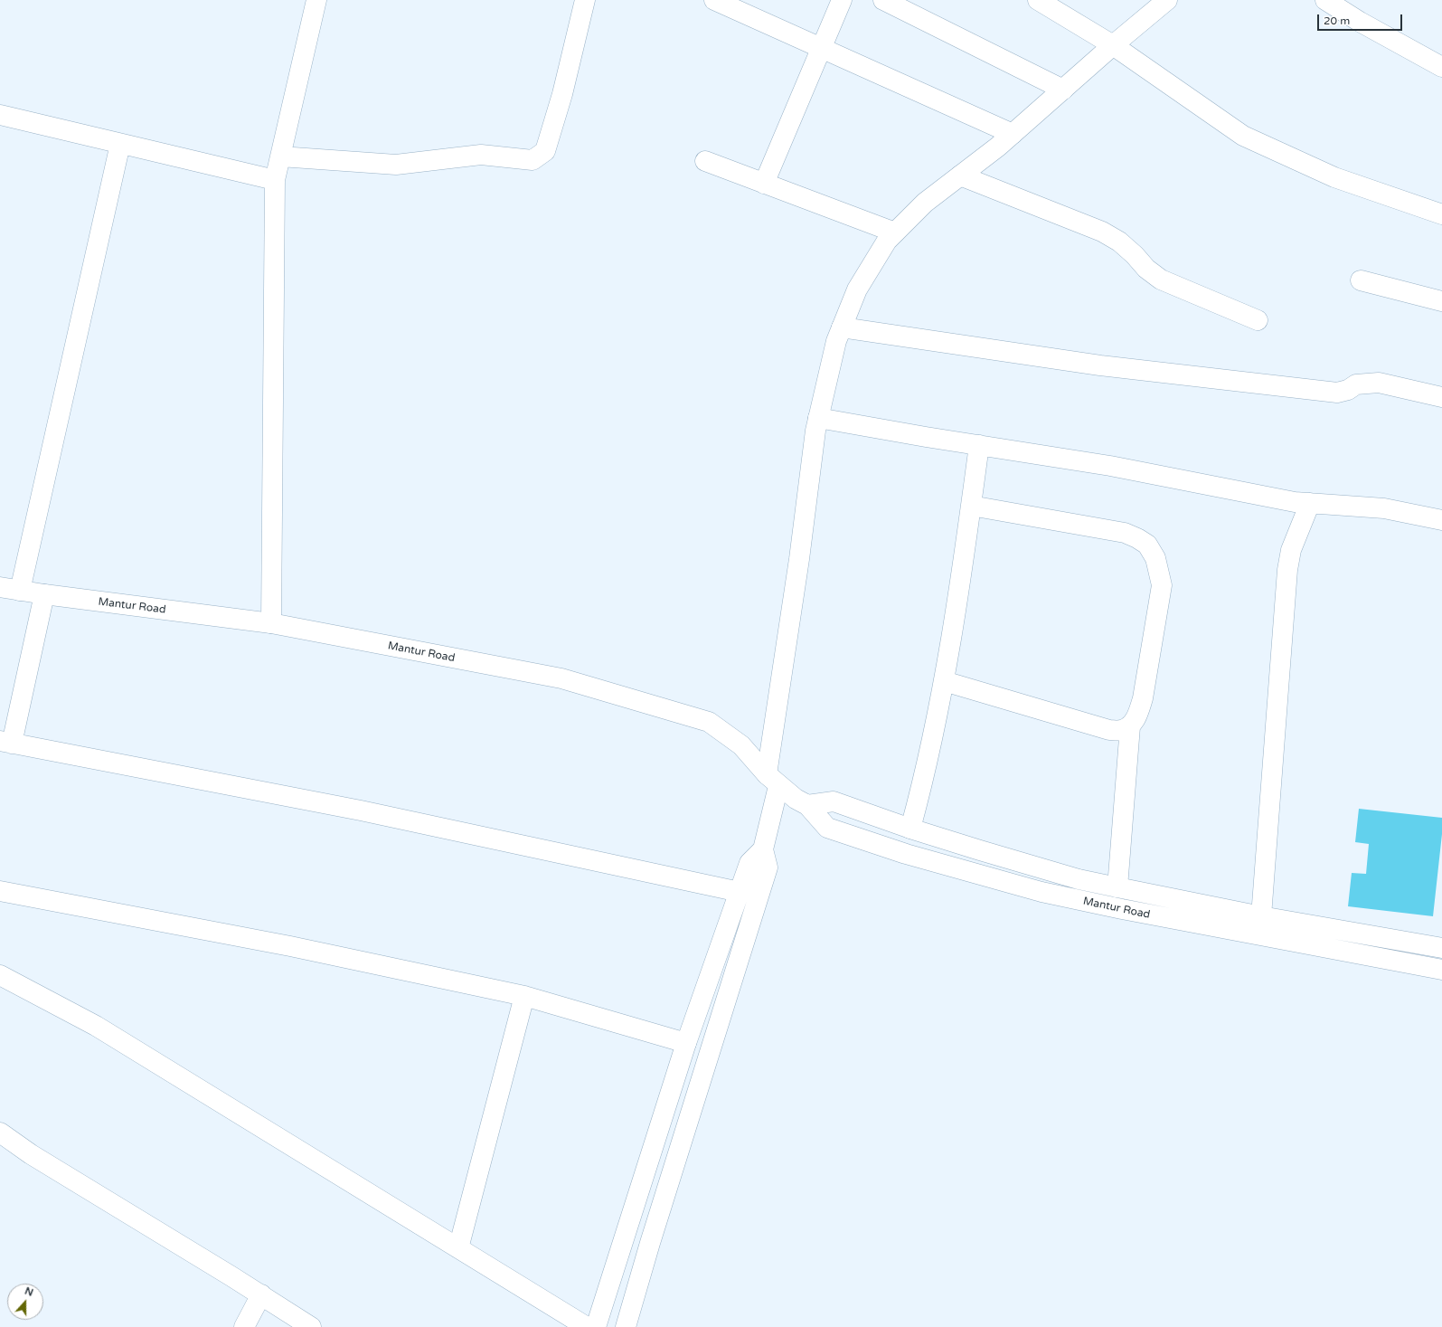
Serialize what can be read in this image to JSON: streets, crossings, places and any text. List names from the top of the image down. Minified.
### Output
{"streets":{"street":["Mantur Road"]},"scale_bar":"20 m","north":"top"}
